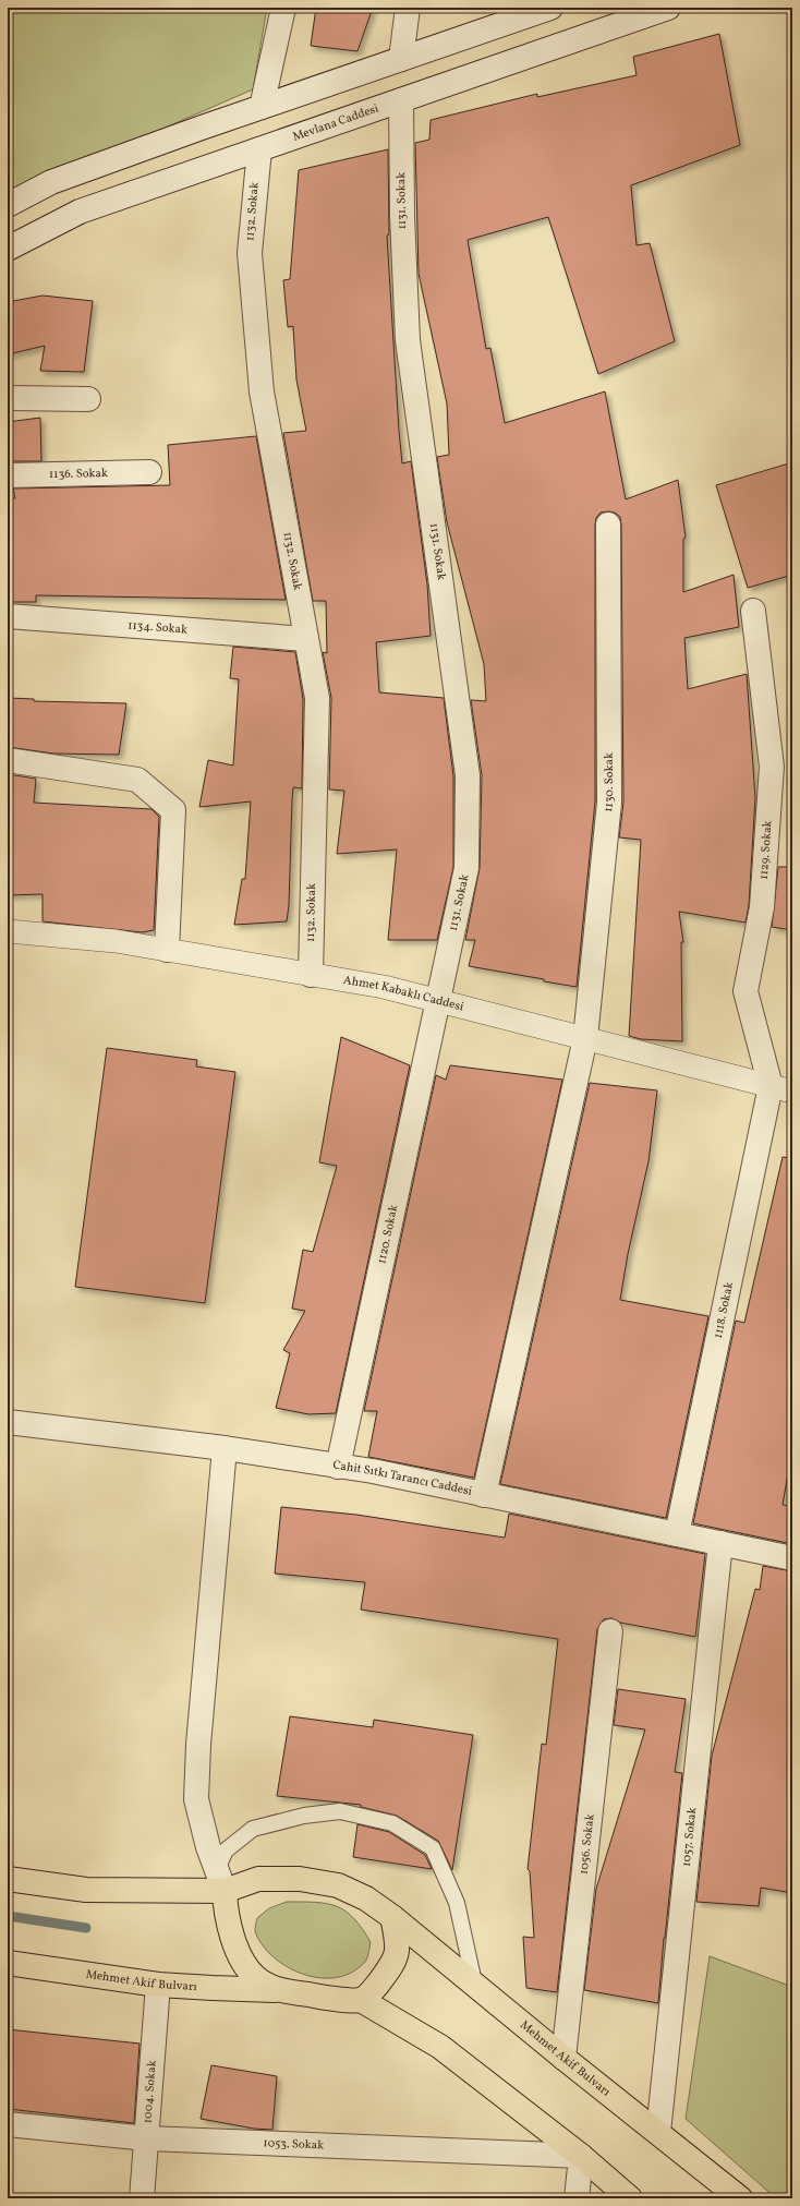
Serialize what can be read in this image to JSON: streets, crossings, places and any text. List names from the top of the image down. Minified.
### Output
{"streets":{"main road":["Mehmet Akif Bulvarı"],"street":["Mevlana Caddesi","1131. Sokak","1132. Sokak","1136. Sokak","1134. Sokak","1130. Sokak","1129. Sokak","Ahmet Kabaklı Caddesi","1120. Sokak","1118. Sokak","Cahit Sıtkı Tarancı Caddesi","1057. Sokak","1056. Sokak","1004. Sokak","1053. Sokak"]},"crossings":[["Mevlana Caddesi","1131. Sokak"],["Mevlana Caddesi","1132. Sokak"],["1131. Sokak","Ahmet Kabaklı Caddesi"],["1131. Sokak","1120. Sokak"],["1132. Sokak","1134. Sokak"],["1132. Sokak","Ahmet Kabaklı Caddesi"],["1130. Sokak","Ahmet Kabaklı Caddesi"],["1130. Sokak","Cahit Sıtkı Tarancı Caddesi"],["1129. Sokak","Ahmet Kabaklı Caddesi"],["1129. Sokak","1118. Sokak"],["Ahmet Kabaklı Caddesi","1120. Sokak"],["Ahmet Kabaklı Caddesi","1118. Sokak"],["1120. Sokak","Cahit Sıtkı Tarancı Caddesi"],["1118. Sokak","Cahit Sıtkı Tarancı Caddesi"],["Cahit Sıtkı Tarancı Caddesi","1057. Sokak"],["1057. Sokak","Mehmet Akif Bulvarı"],["1056. Sokak","Mehmet Akif Bulvarı"],["Mehmet Akif Bulvarı","1004. Sokak"],["1004. Sokak","1053. Sokak"]]}
